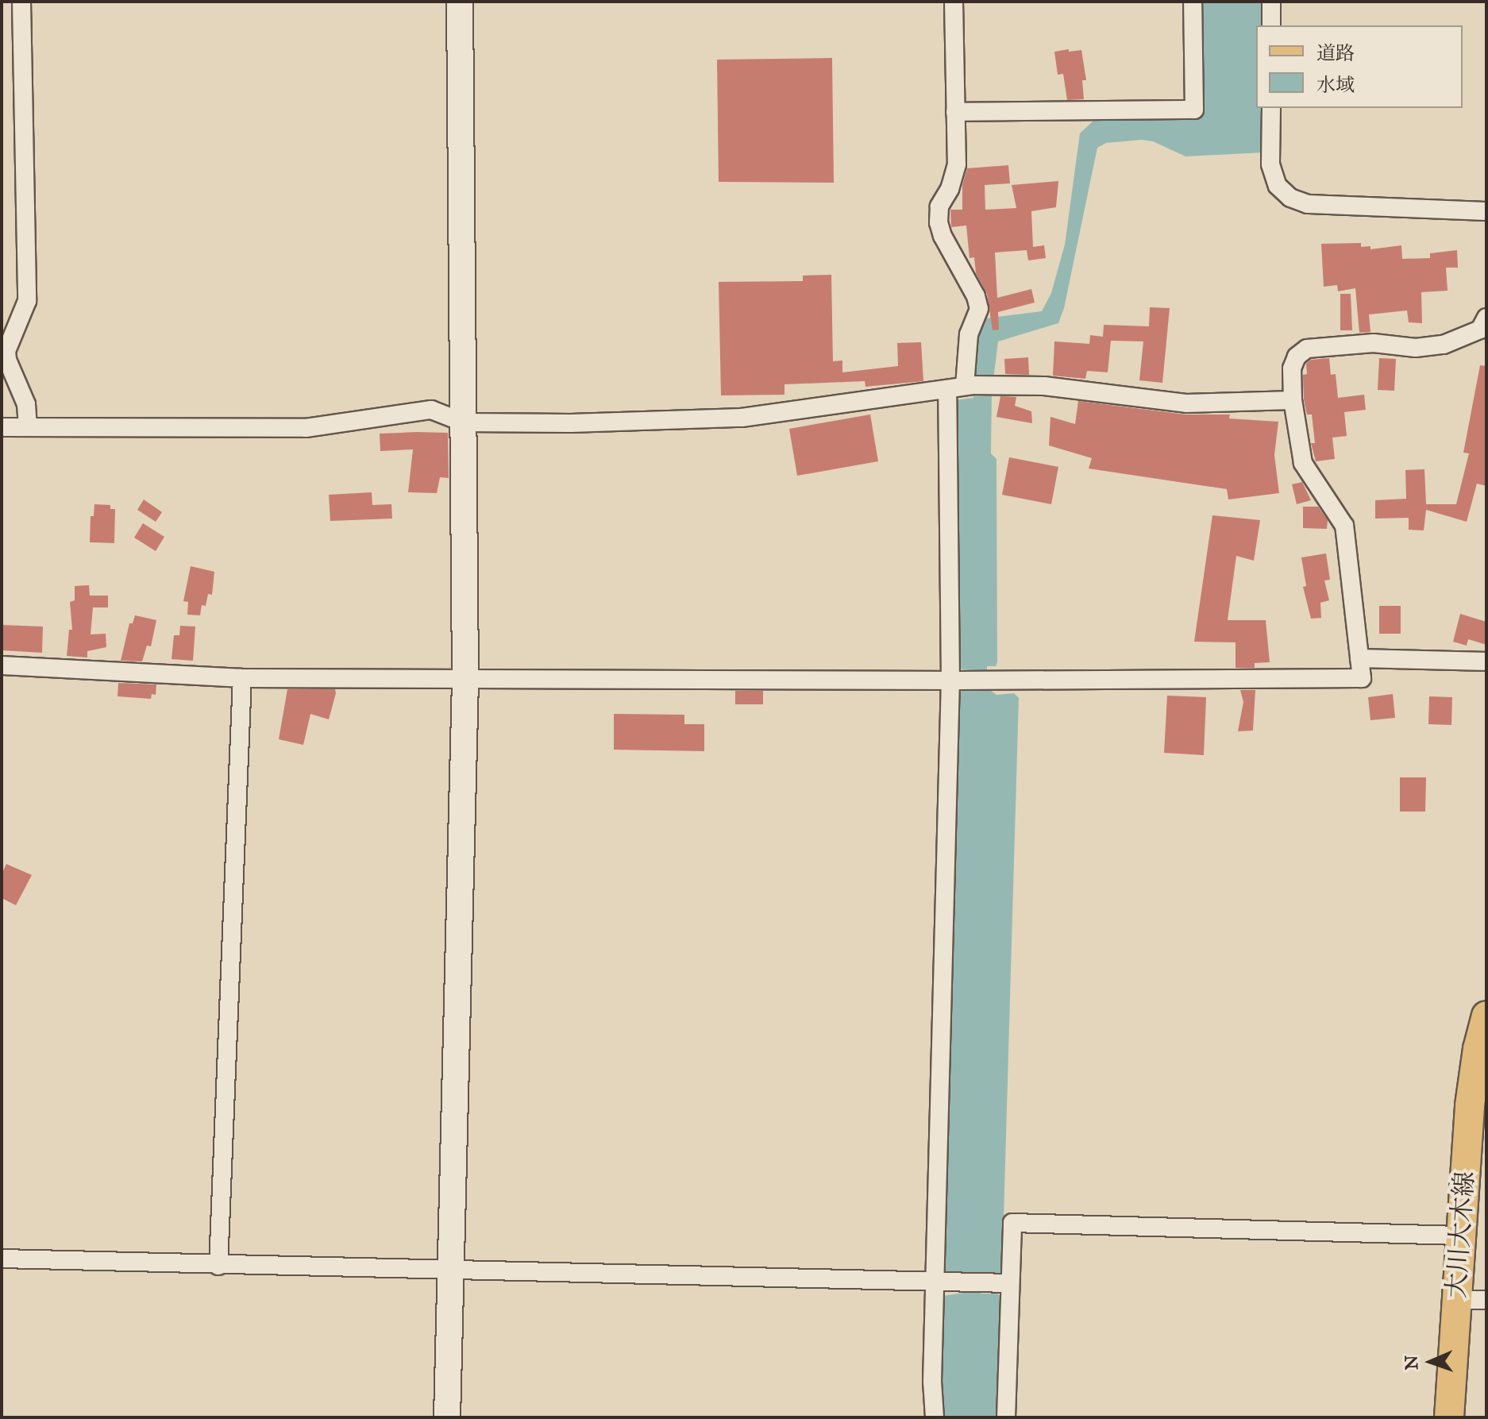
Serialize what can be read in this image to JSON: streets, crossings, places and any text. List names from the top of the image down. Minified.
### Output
{"streets":{"main road":["大川大木線"]},"legend":["道路","水域"],"north":"left"}
